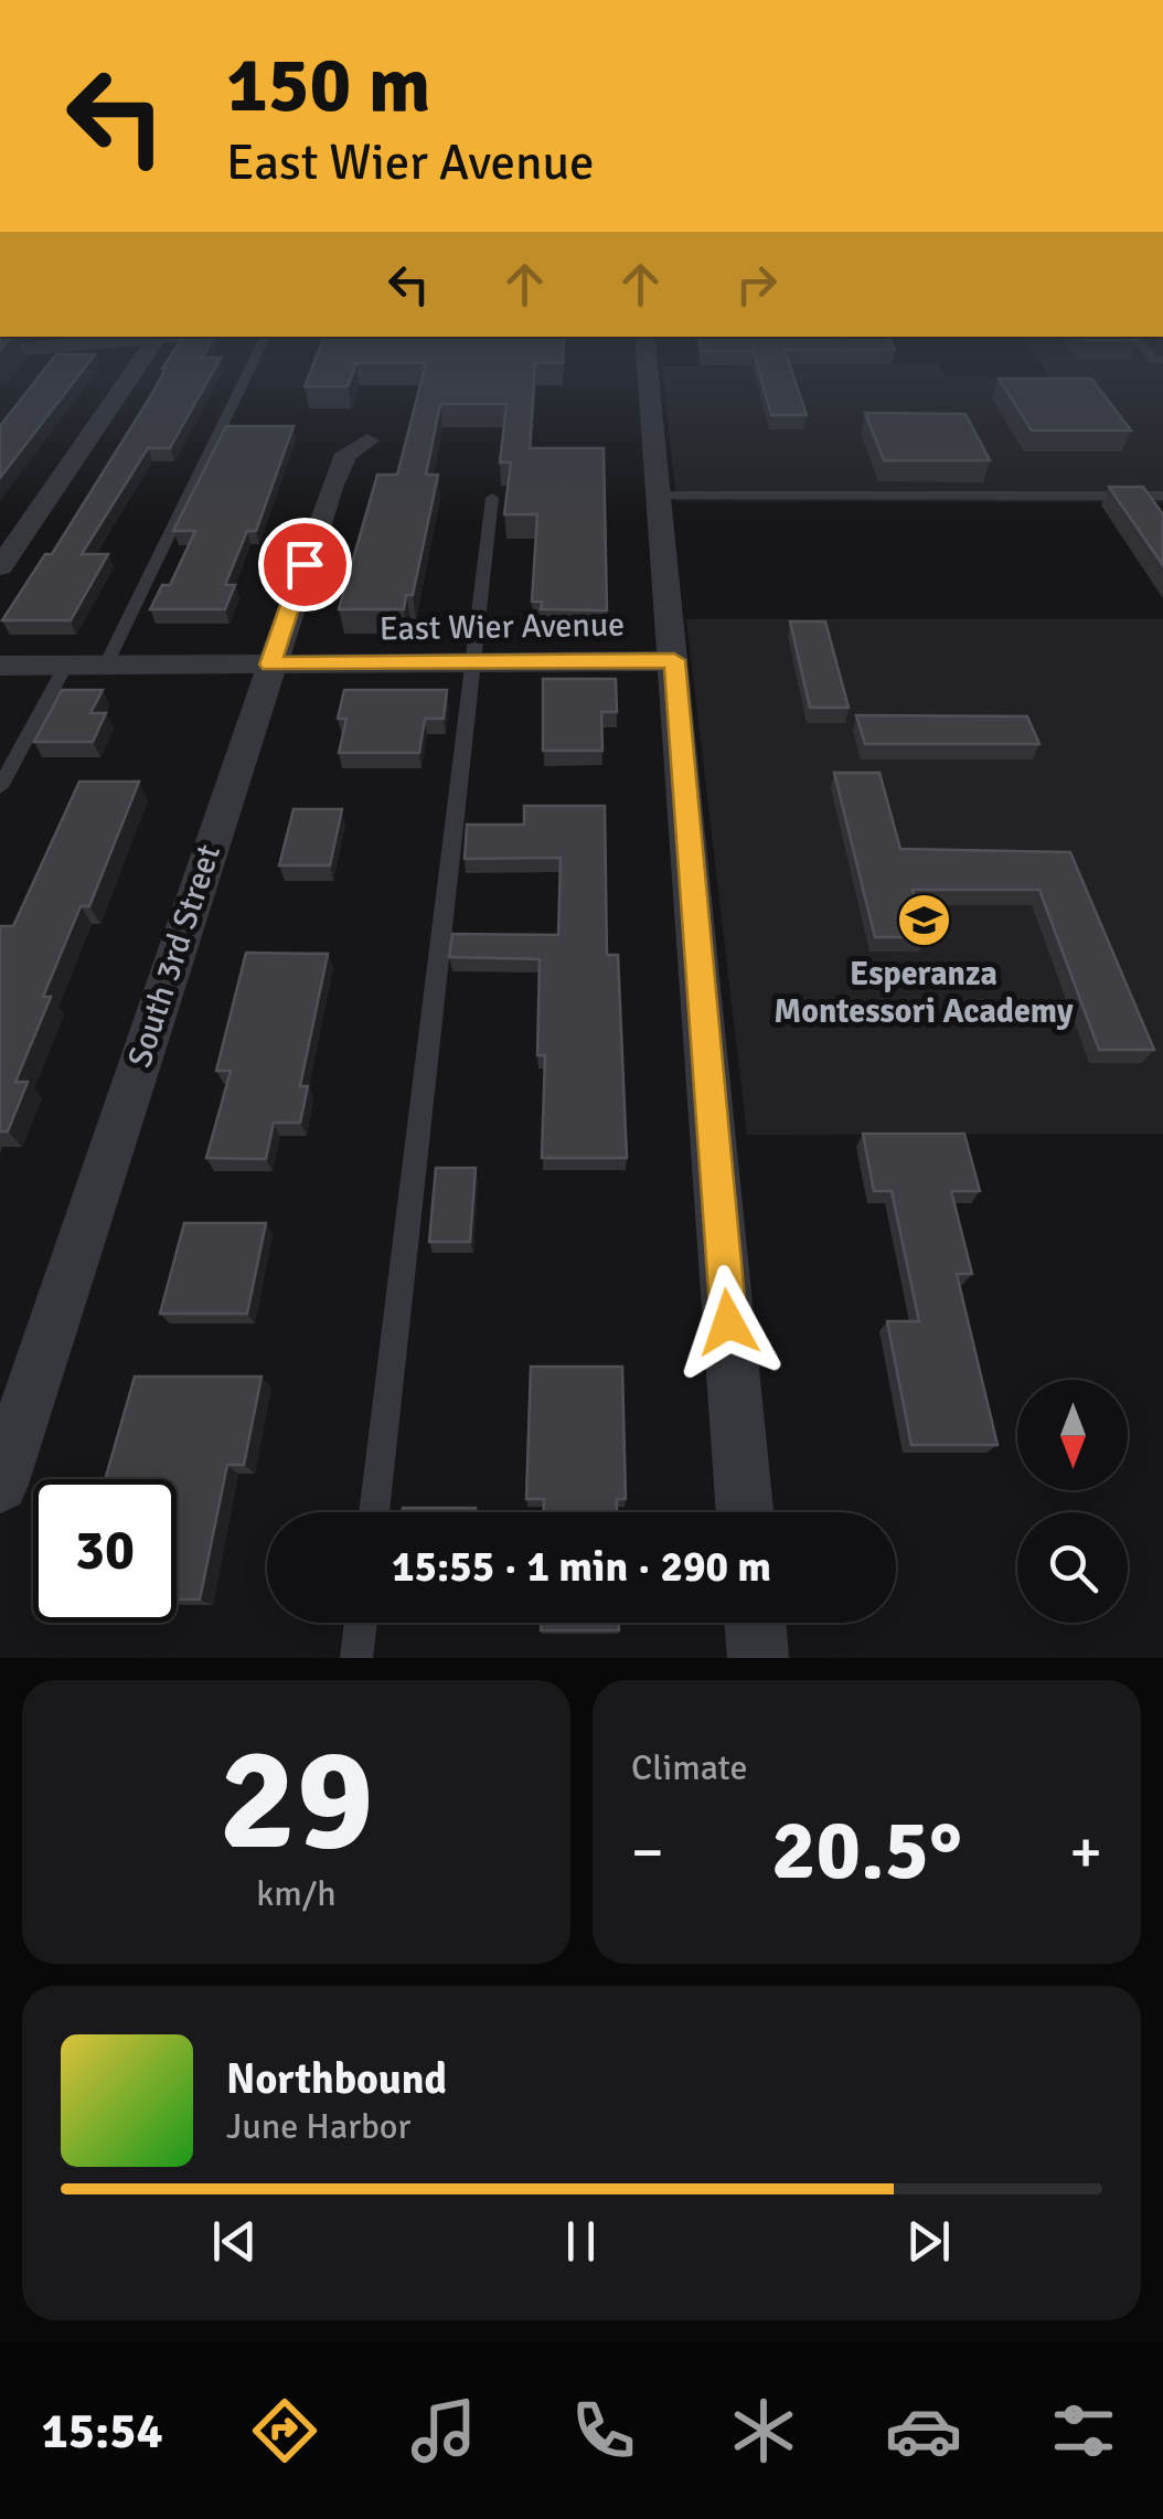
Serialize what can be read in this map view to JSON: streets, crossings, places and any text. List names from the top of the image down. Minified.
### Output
{"streets":{"street":["East Wier Avenue","South 3rd Street"]},"crossings":[["East Wier Avenue","South 3rd Street"]],"places":{"school or university":["Esperanza Montessori Academy"]},"north":"bottom","page":{"turn":["150 m","East Wier Avenue"],"limit":"30","trip":"15:55 · 1 min · 290 m","tile":[["29","km/h"],"Climate"],"heat":["−","20.5°","+"],"song":["Northbound","June Harbor"],"tabs":"15:54"}}
